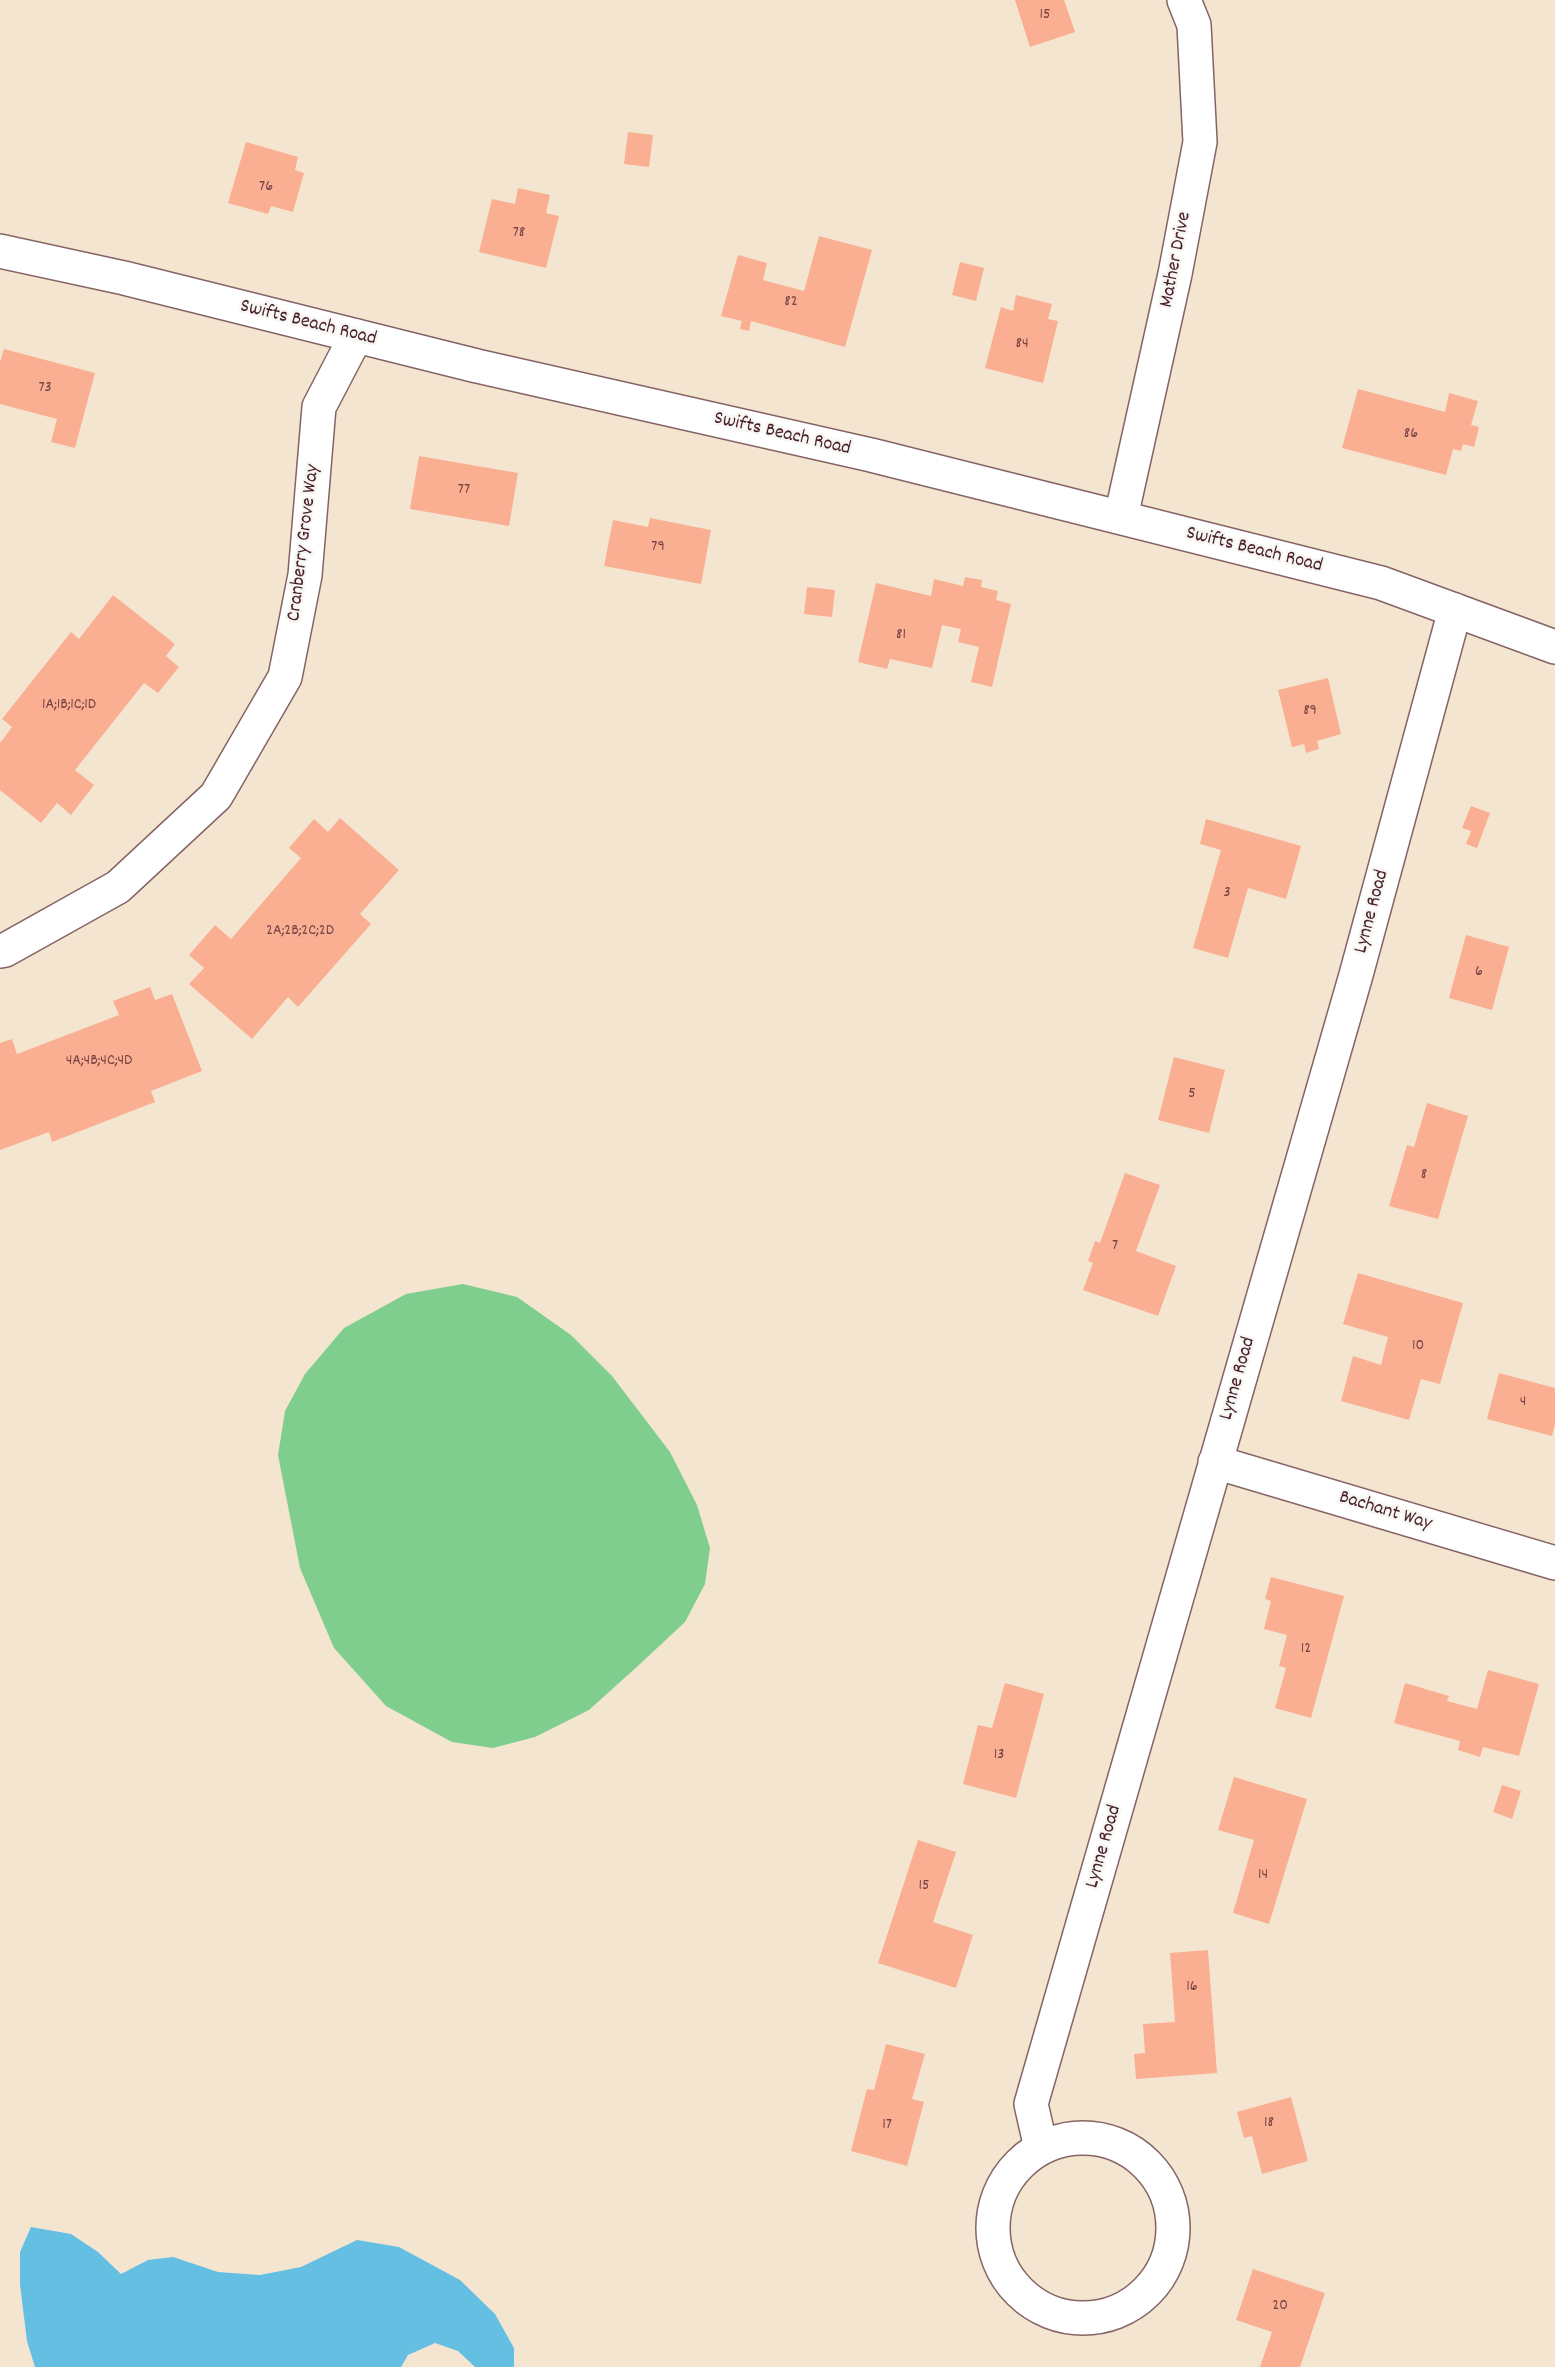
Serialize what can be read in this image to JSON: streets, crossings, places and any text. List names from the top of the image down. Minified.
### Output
{"streets":{"street":["Mather Drive","Swifts Beach Road","Cranberry Grove Way","Lynne Road","Bachant Way"]},"crossings":[["Mather Drive","Swifts Beach Road"],["Swifts Beach Road","Cranberry Grove Way"],["Swifts Beach Road","Lynne Road"],["Lynne Road","Bachant Way"]],"house_numbers":["15","76","78","82","84","73","86","77","79","81","1A;1B;1C;1D","89","3","2A;2B;2C;2D","6","4A;4B;4C;4D","5","8","7","10","4","12","13","14","15","16","18","17","20"]}
